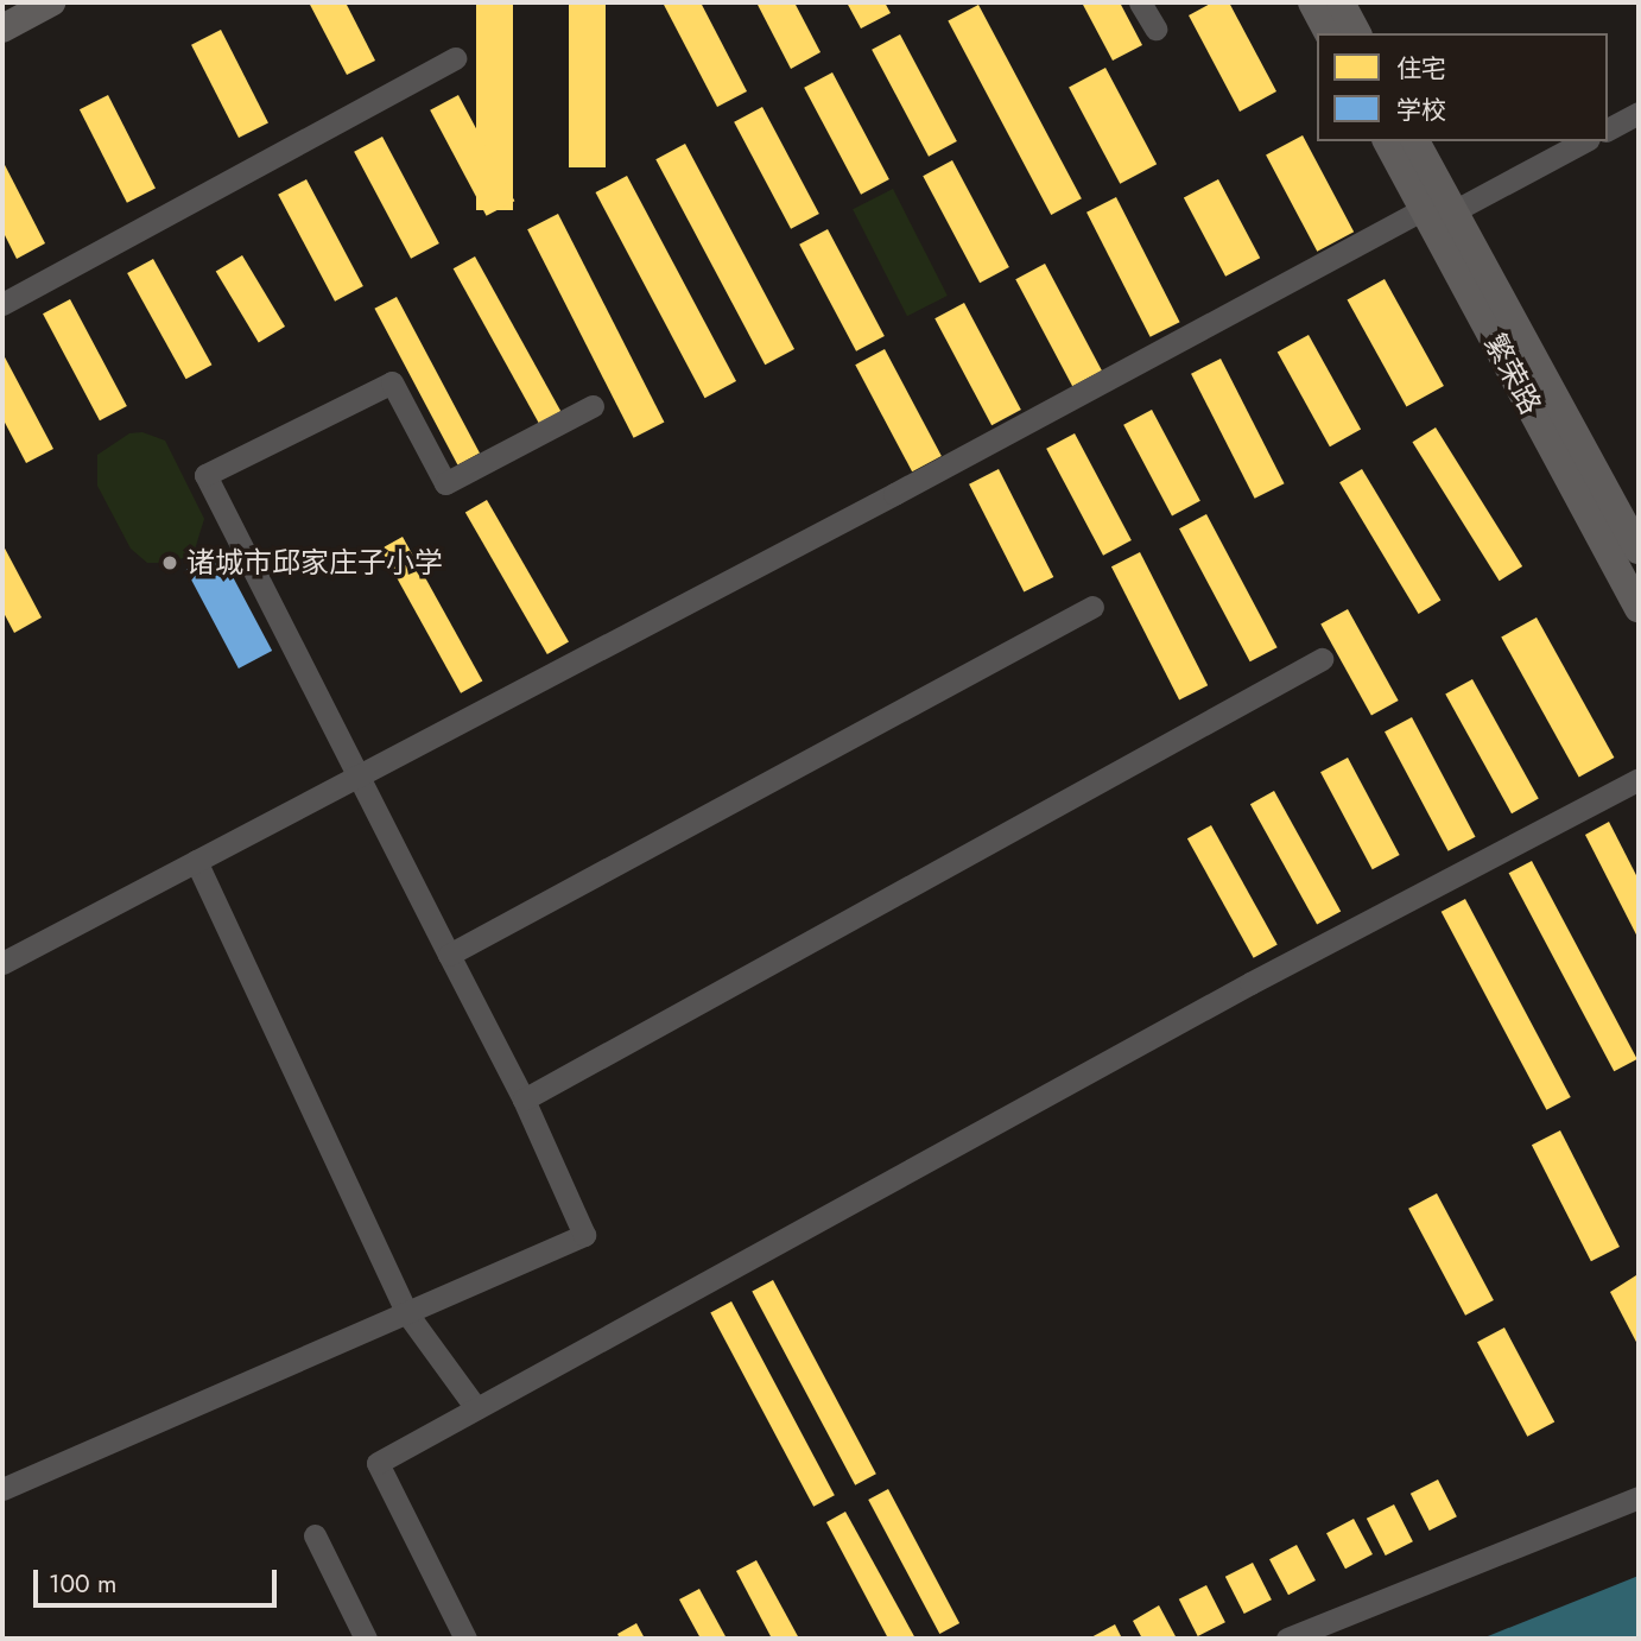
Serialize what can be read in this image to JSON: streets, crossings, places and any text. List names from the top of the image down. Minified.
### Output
{"streets":{"main road":["繁荣路"]},"places":["诸城市邱家庄子小学"],"legend":["住宅","学校"],"scale_bar":"100 m"}
